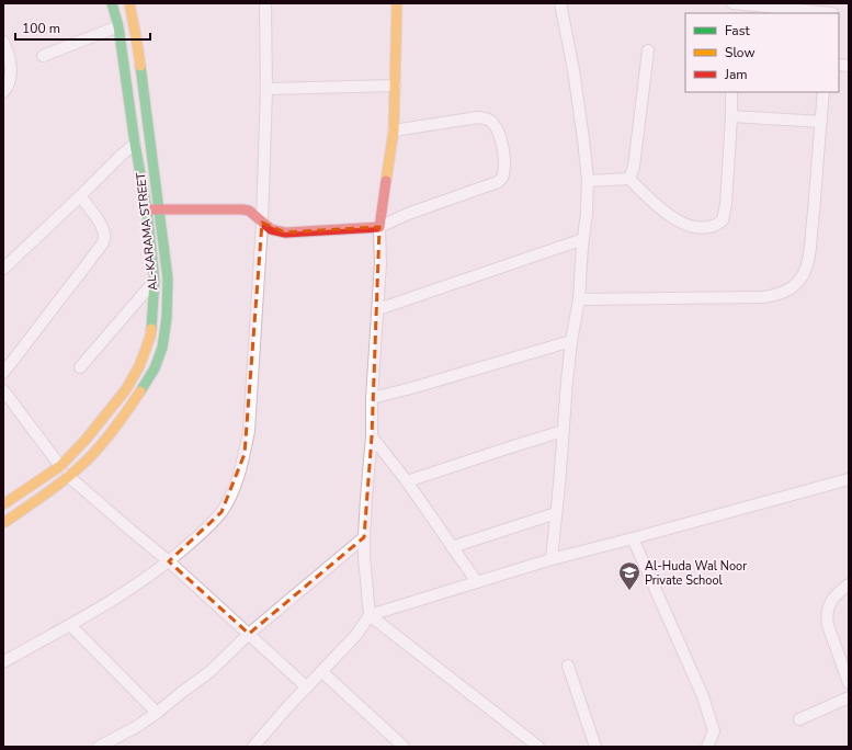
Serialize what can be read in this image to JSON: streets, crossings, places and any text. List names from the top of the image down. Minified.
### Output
{"streets":{"street":["AL-KARAMA STREET"]},"places":{"school or university":["Al-Huda Wal Noor Private School"]},"legend":["Fast","Slow","Jam"],"scale_bar":"100 m"}
